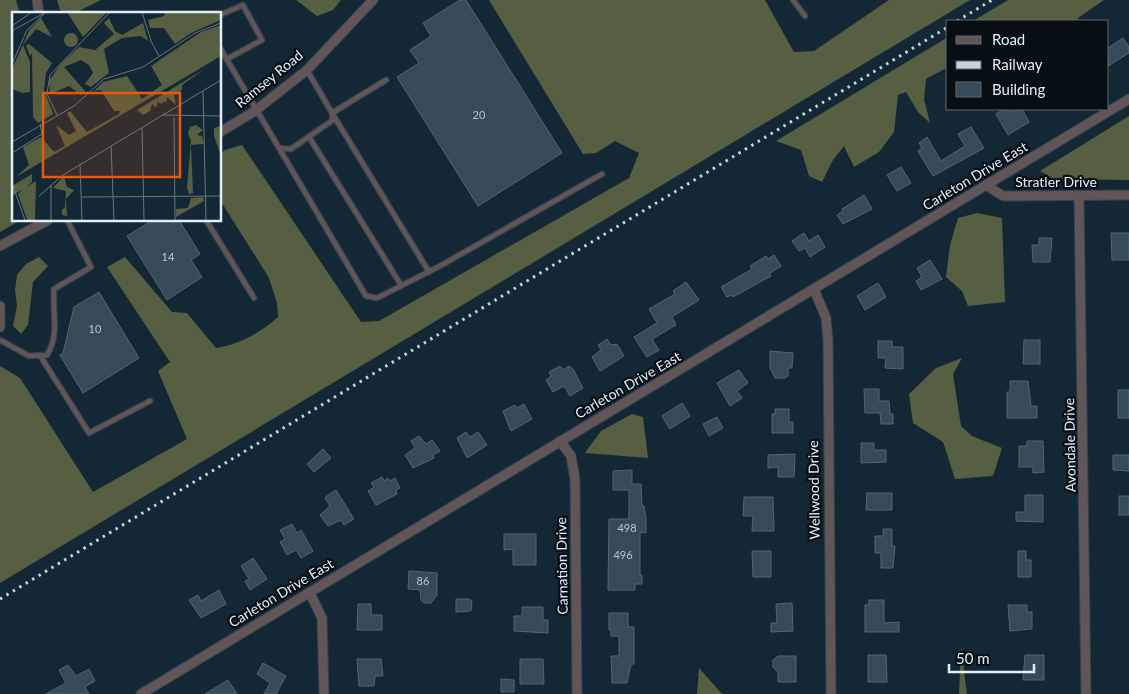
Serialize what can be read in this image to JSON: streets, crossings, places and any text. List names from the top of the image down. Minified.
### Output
{"streets":{"street":["Ramsey Road","Carleton Drive East","Stratler Drive","Avondale Drive","Wellwood Drive","Carnation Drive"]},"crossings":[["Carleton Drive East","Stratler Drive"],["Carleton Drive East","Wellwood Drive"],["Carleton Drive East","Carnation Drive"],["Stratler Drive","Avondale Drive"]],"house_numbers":["20","14","10","498","496","86"],"legend":["Road","Railway","Building"],"scale_bar":"50 m"}
